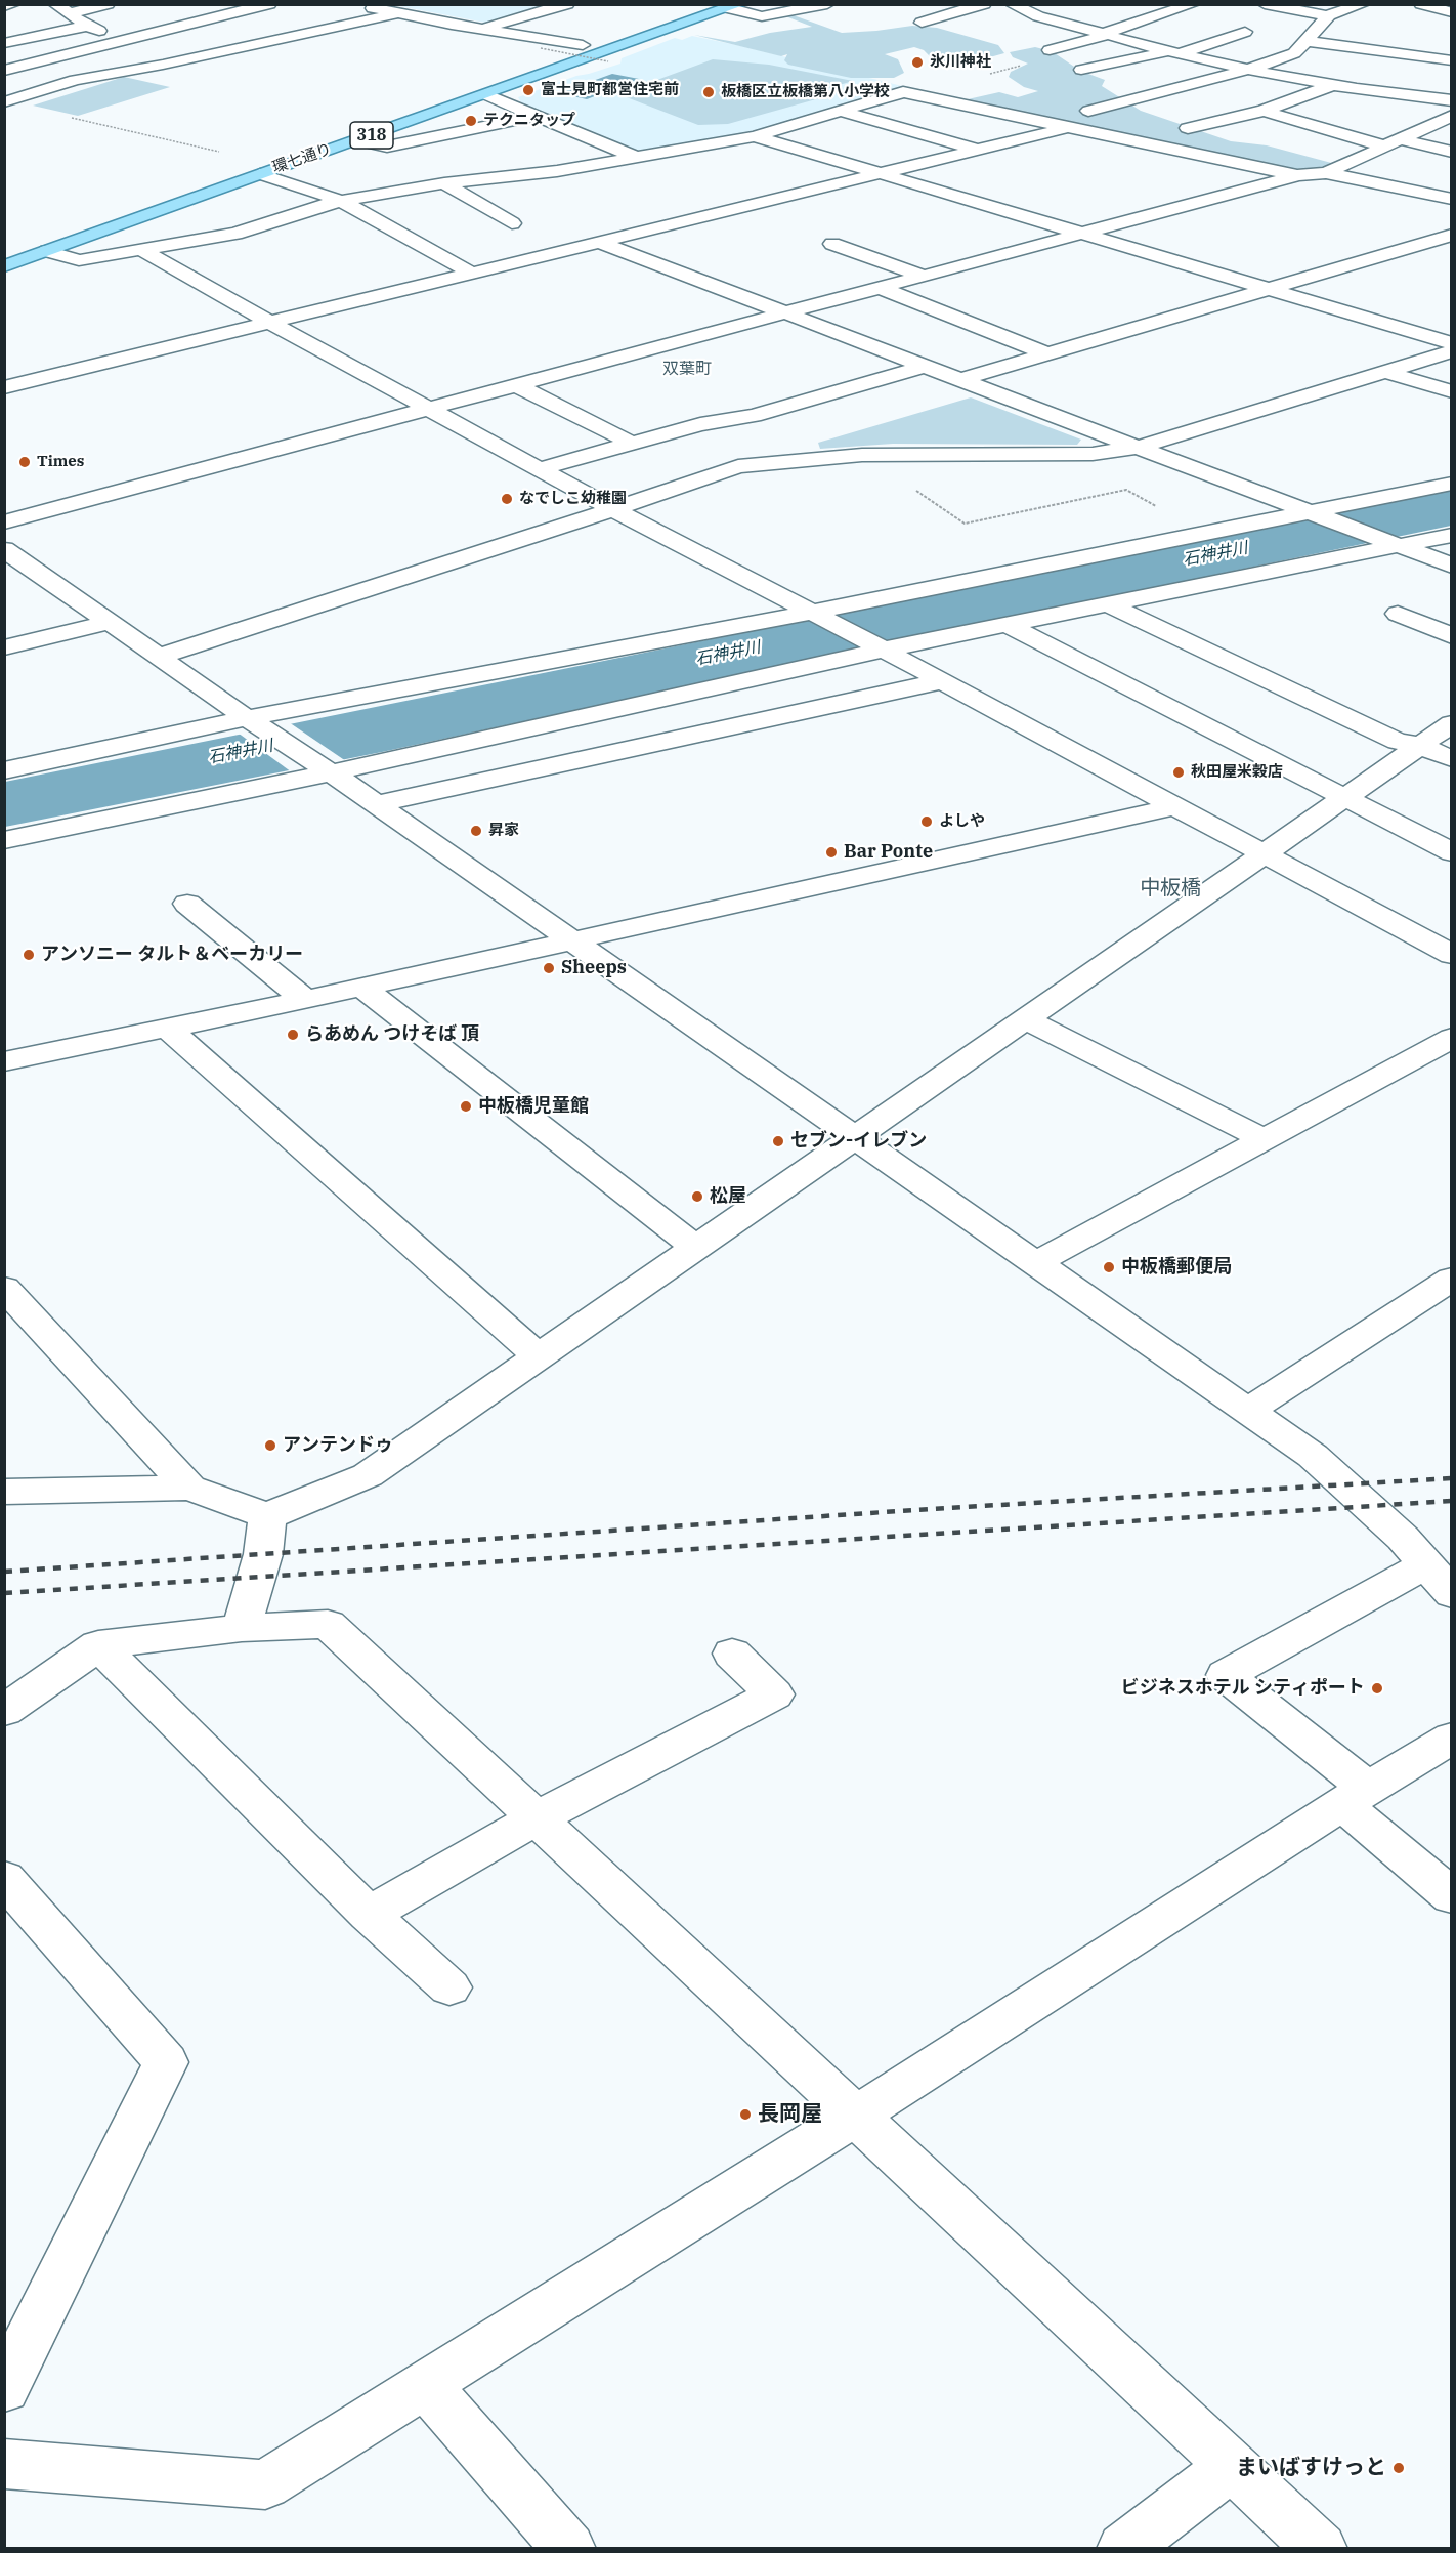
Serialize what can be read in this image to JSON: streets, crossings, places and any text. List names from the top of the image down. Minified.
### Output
{"streets":{"main road":["318","環七通り"]},"districts":["双葉町","中板橋"],"water":["石神井川"],"places":["氷川神社","富士見町都営住宅前","板橋区立板橋第八小学校","テクニタップ","Times","なでしこ幼稚園","秋田屋米穀店","よしや","昇家","Bar Ponte","アンソニー タルト＆ベーカリー","Sheeps","らあめん つけそば 頂","中板橋児童館","セブン-イレブン","松屋","中板橋郵便局","アンテンドゥ","ビジネスホテル シティポート","長岡屋","まいばすけっと"]}
